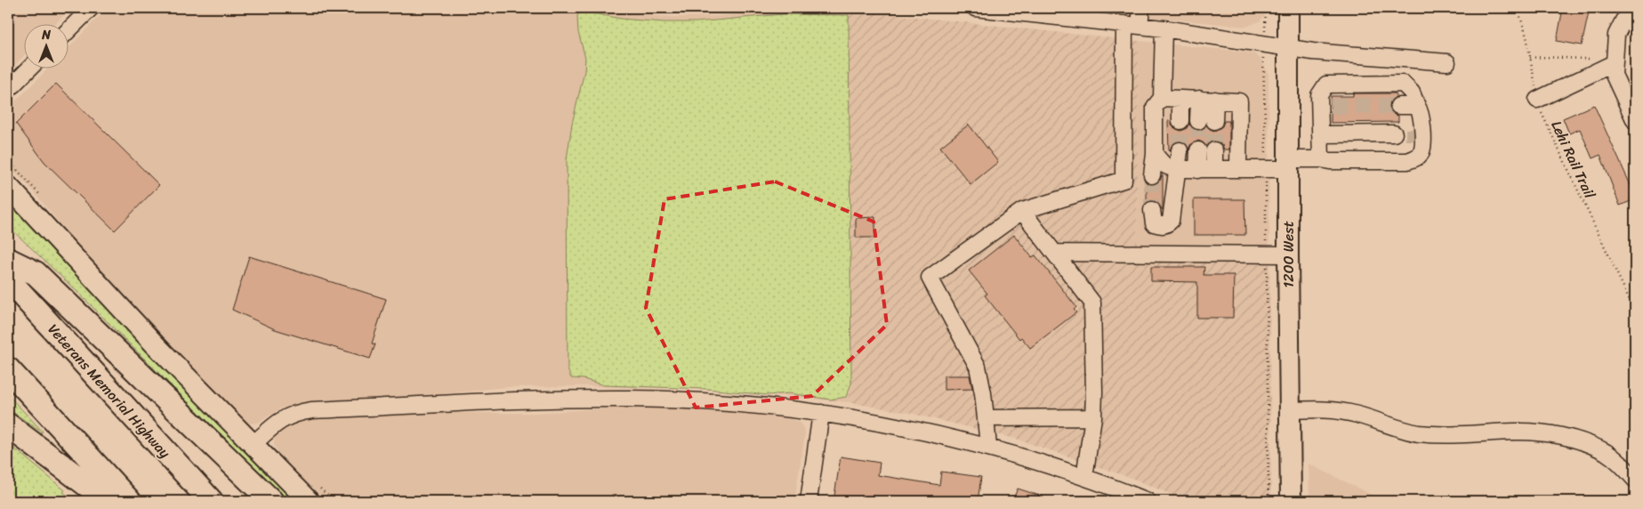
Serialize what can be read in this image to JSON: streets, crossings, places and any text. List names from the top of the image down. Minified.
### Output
{"streets":{"highway":["Veterans Memorial Highway"],"main road":["1200 West"],"path":["Lehi Rail Trail"]},"north":"top"}
